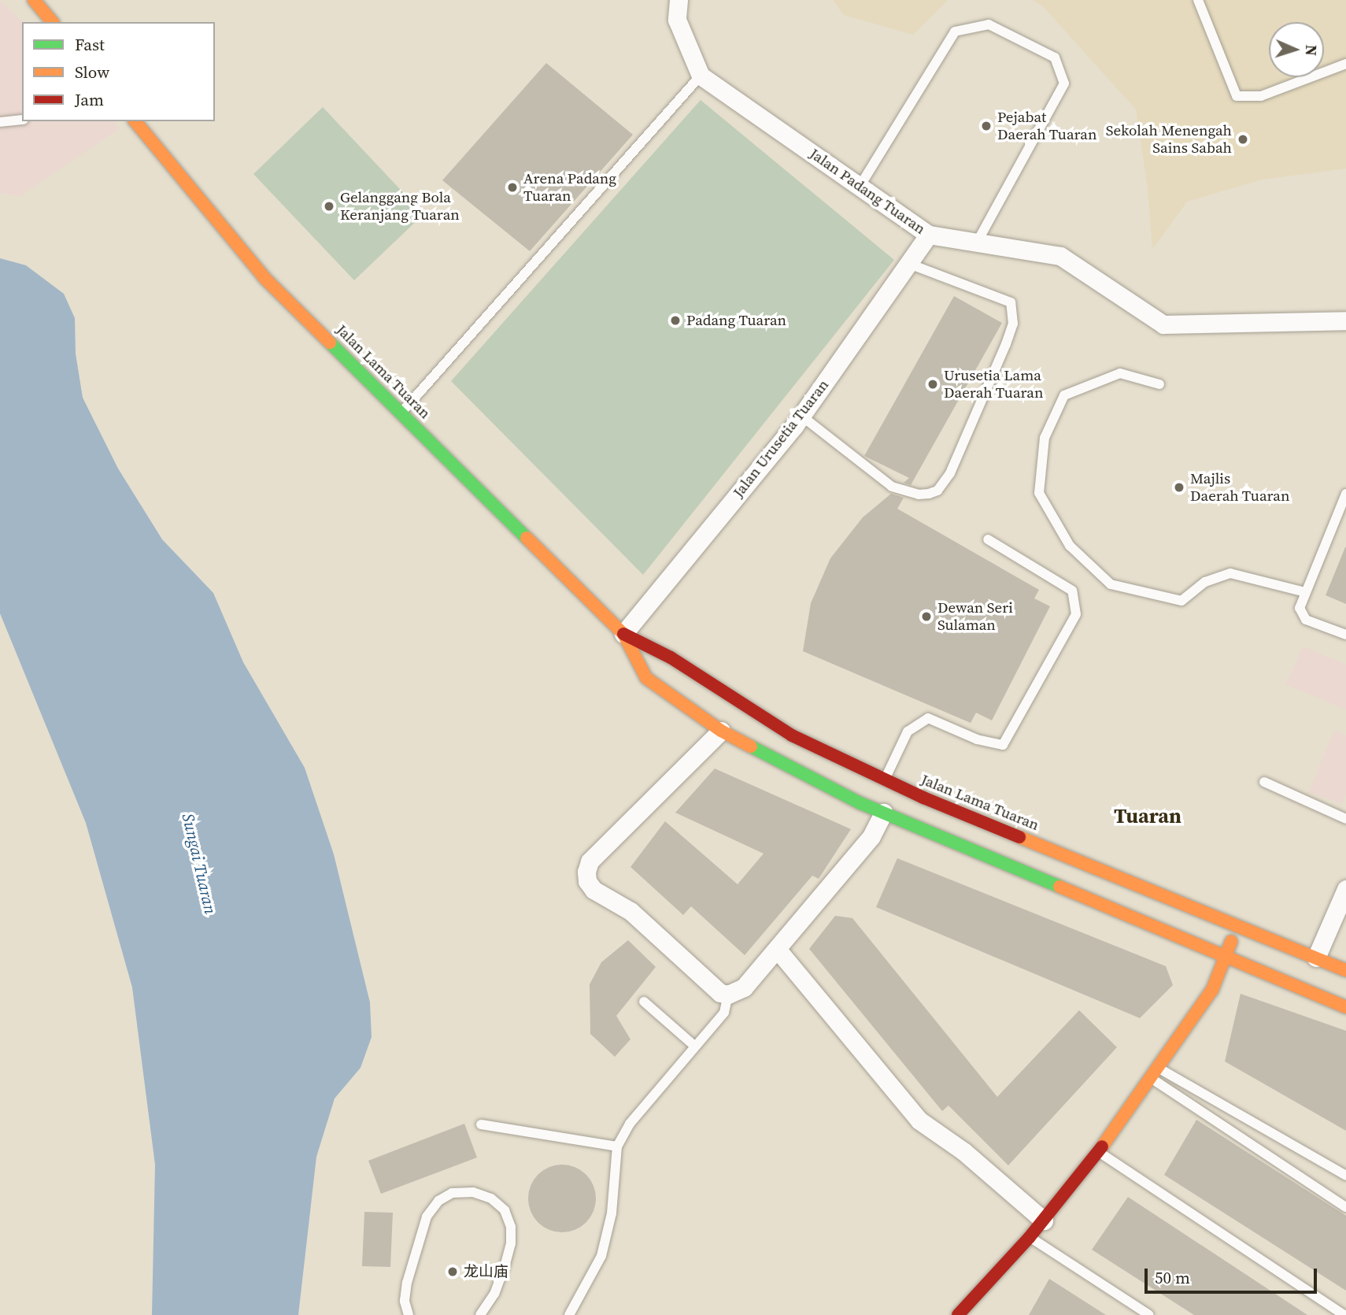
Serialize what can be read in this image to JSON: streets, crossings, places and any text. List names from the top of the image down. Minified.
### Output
{"streets":{"street":["Jalan Padang Tuaran","Jalan Lama Tuaran","Jalan Urusetia Tuaran"]},"crossings":[["Jalan Padang Tuaran","Jalan Urusetia Tuaran"],["Jalan Lama Tuaran","Jalan Urusetia Tuaran"]],"districts":["Tuaran"],"water":["Sungai Tuaran"],"places":["Pejabat Daerah Tuaran","Sekolah Menengah Sains Sabah","Arena Padang Tuaran","Gelanggang Bola Keranjang Tuaran","Padang Tuaran","Urusetia Lama Daerah Tuaran","Majlis Daerah Tuaran","Dewan Seri Sulaman","龙山庙"],"legend":["Fast","Slow","Jam"],"scale_bar":"50 m","north":"right"}
